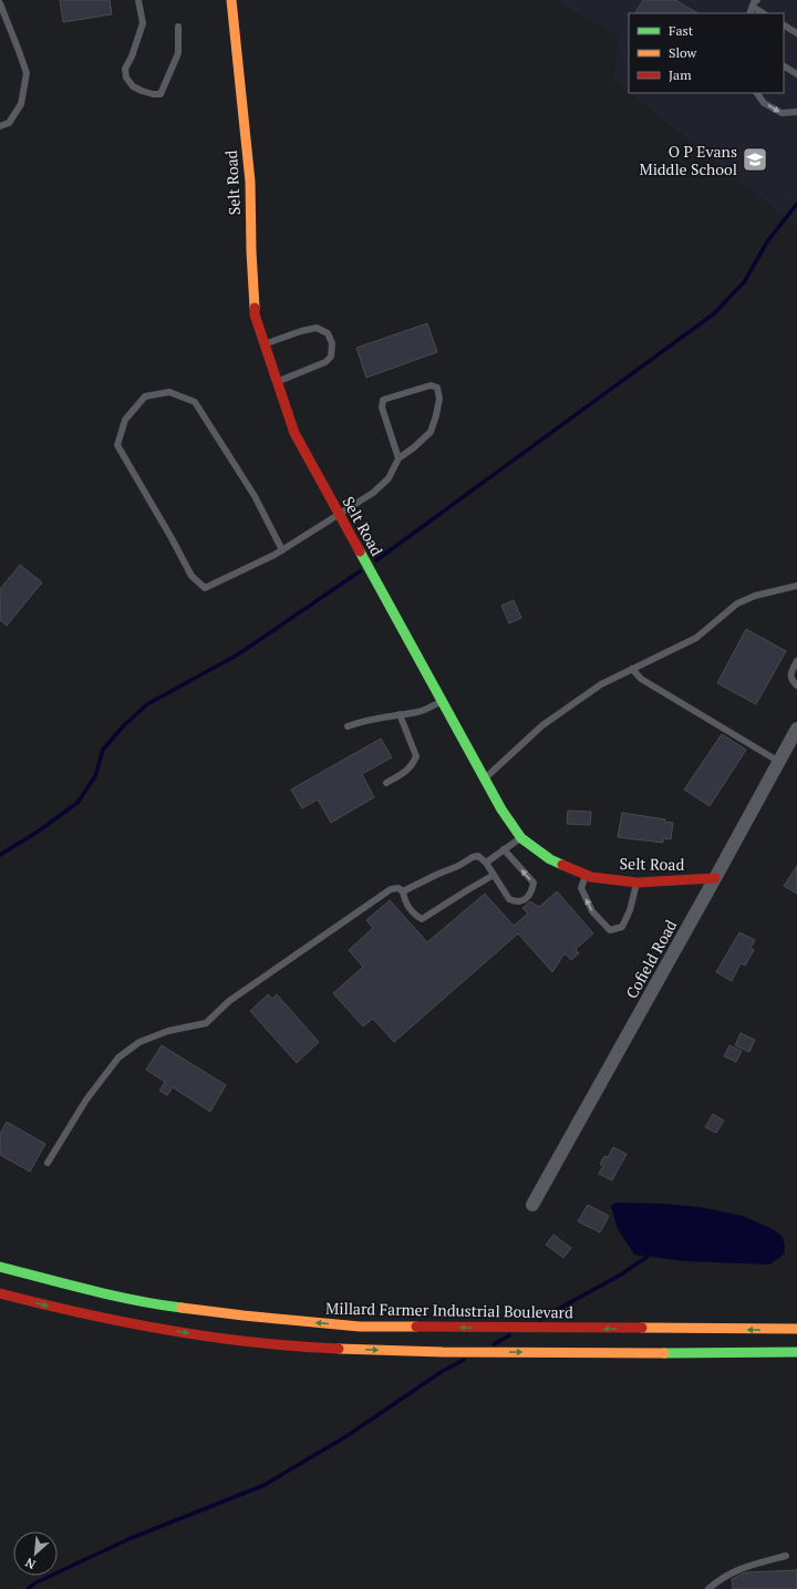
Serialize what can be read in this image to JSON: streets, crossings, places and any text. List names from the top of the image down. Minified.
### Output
{"streets":{"main road":["Selt Road","Millard Farmer Industrial Boulevard"],"street":["Cofield Road"]},"crossings":[["Selt Road","Cofield Road"]],"places":{"school or university":["O P Evans Middle School"]},"legend":["Fast","Slow","Jam"],"north":"bottom left"}
